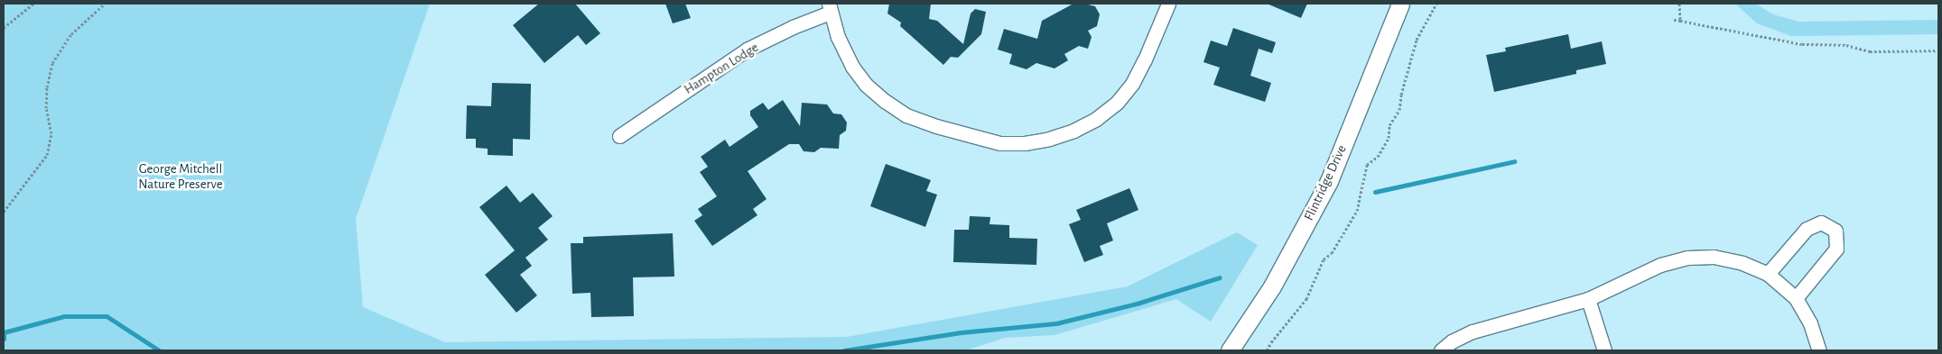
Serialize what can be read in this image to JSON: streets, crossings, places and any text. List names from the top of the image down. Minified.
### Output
{"streets":{"street":["Hampton Lodge","Flintridge Drive"]},"parks":["George Mitchell Nature Preserve"]}
